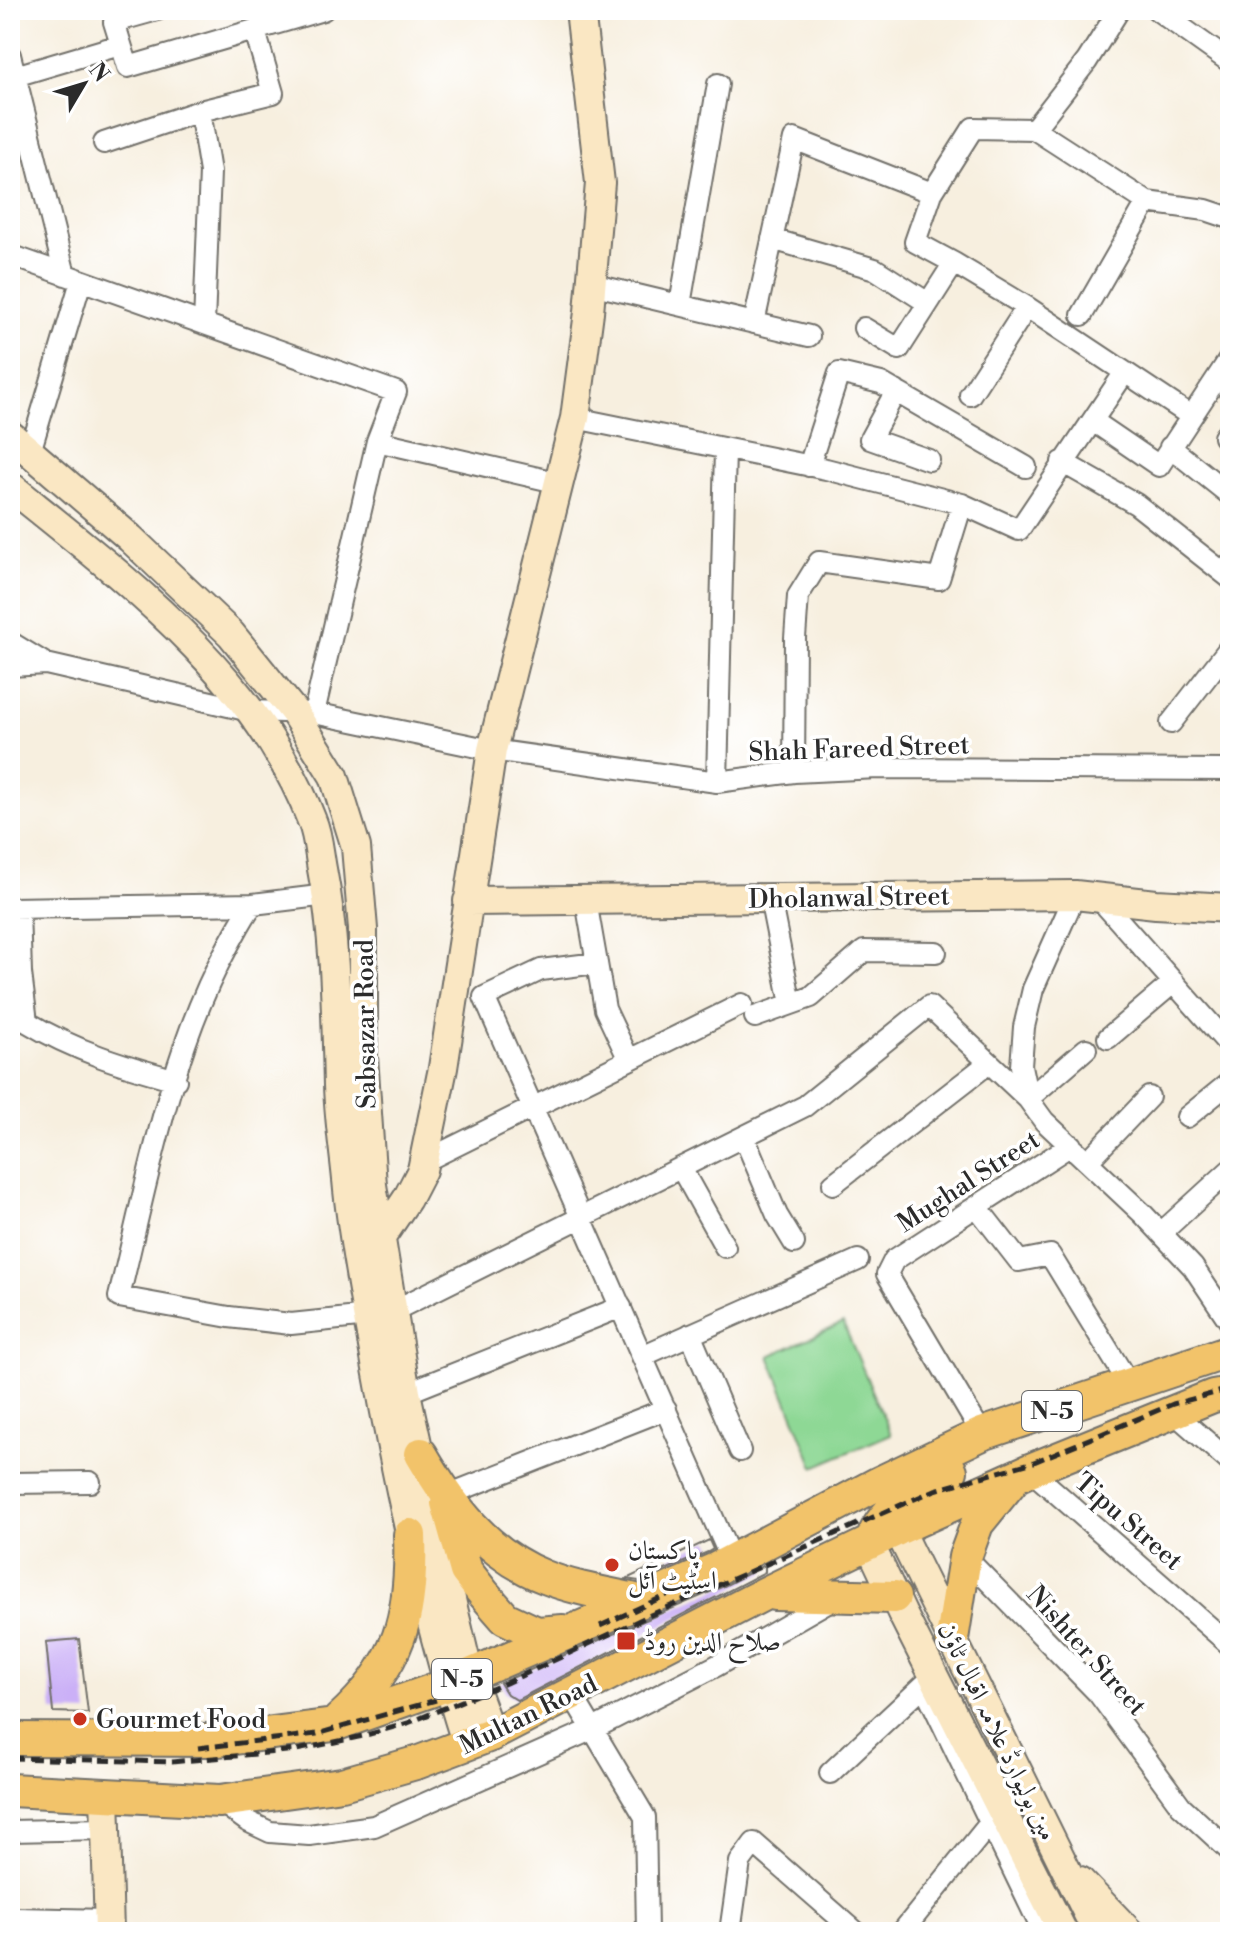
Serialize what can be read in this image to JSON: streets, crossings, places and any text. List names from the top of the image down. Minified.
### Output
{"streets":{"main road":["Dholanwal Street","Sabsazar Road","N-5","Multan Road","مین بولیوارڈ علامہ اقبال ٹاؤن"],"street":["Shah Fareed Street","Mughal Street","Tipu Street","Nishter Street"]},"crossings":[["Shah Fareed Street","Sabsazar Road"],["Sabsazar Road","N-5"],["Sabsazar Road","Multan Road"],["Mughal Street","N-5"],["Tipu Street","Multan Road"],["Multan Road","مین بولیوارڈ علامہ اقبال ٹاؤن"]],"places":{"other":["پاکستان اسٹیٹ آئل","Gourmet Food"],"transit":["صلاح الدین روڈ"]},"north":"top right"}
